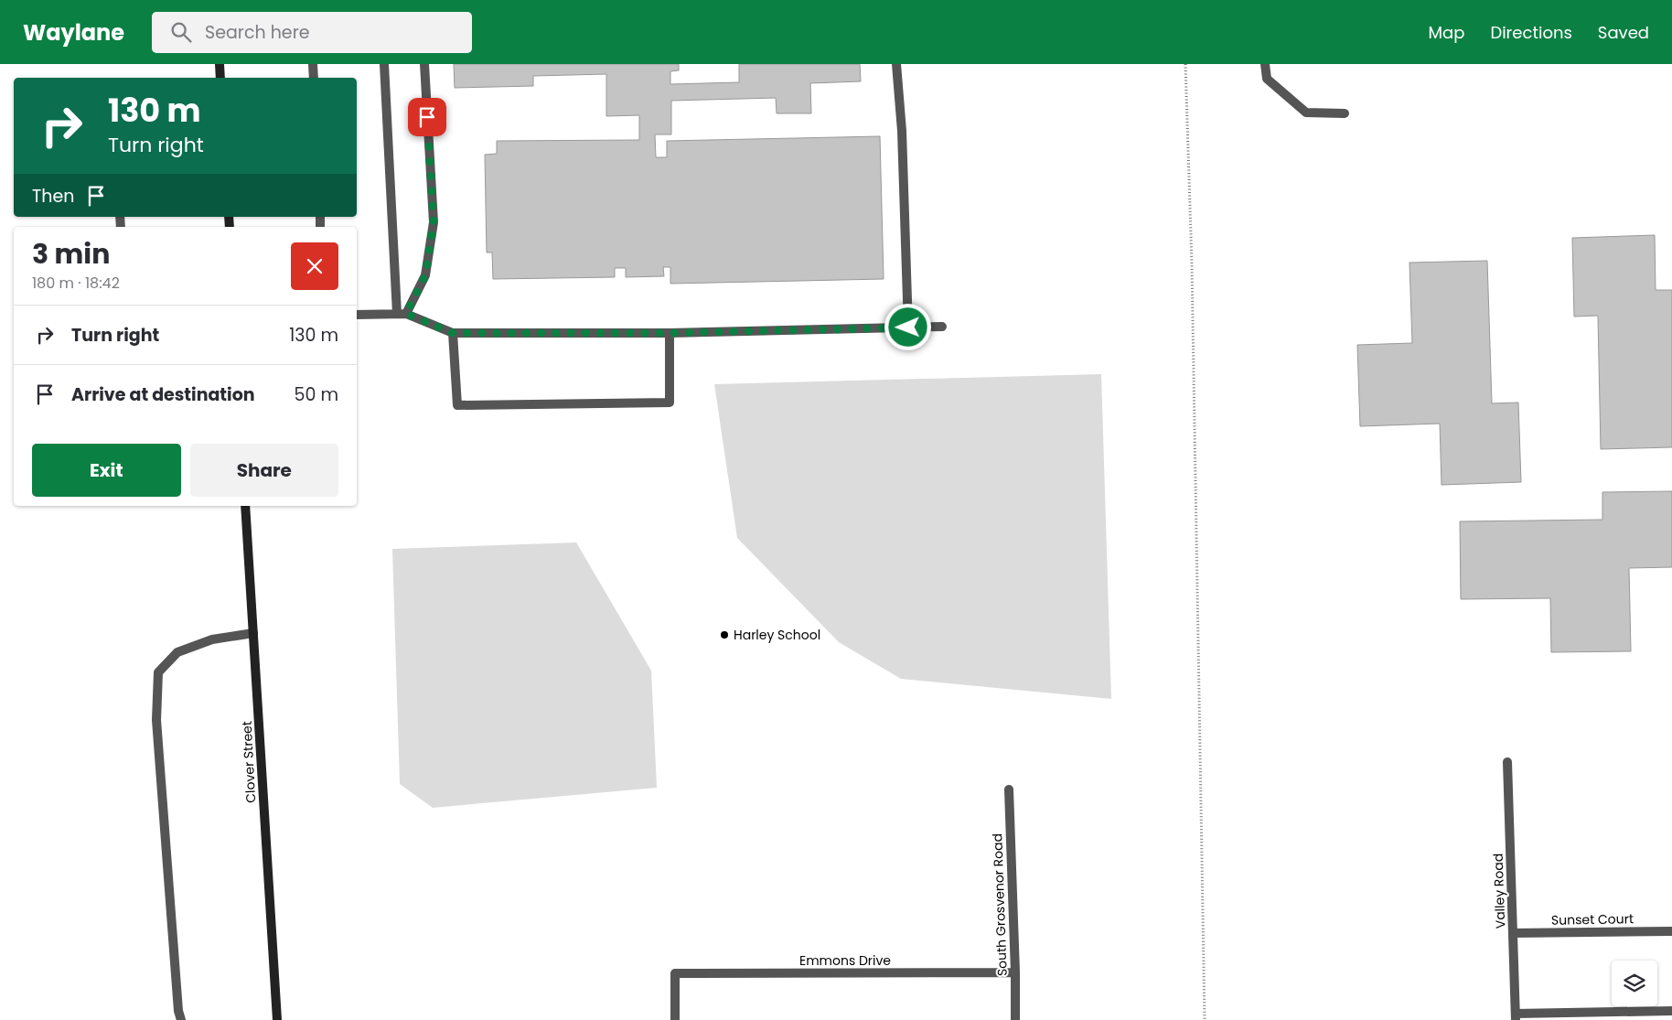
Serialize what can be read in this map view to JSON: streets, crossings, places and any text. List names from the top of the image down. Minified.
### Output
{"streets":{"main road":["Clover Street"],"street":["Valley Road","South Grosvenor Road","Sunset Court","Emmons Drive"]},"crossings":[["Valley Road","Sunset Court"],["South Grosvenor Road","Emmons Drive"]],"places":["Harley School"],"page":{"header":"Waylane","search":"Search here","nav":["Map","Directions","Saved"],"turn":["130 m","Turn right"],"then":"Then","heading":["3 min","180 m · 18:42"],"list":[{"name":"Turn right","value":"130 m"},{"name":"Arrive at destination","value":"50 m"}],"buttons":["Exit","Share"]}}
